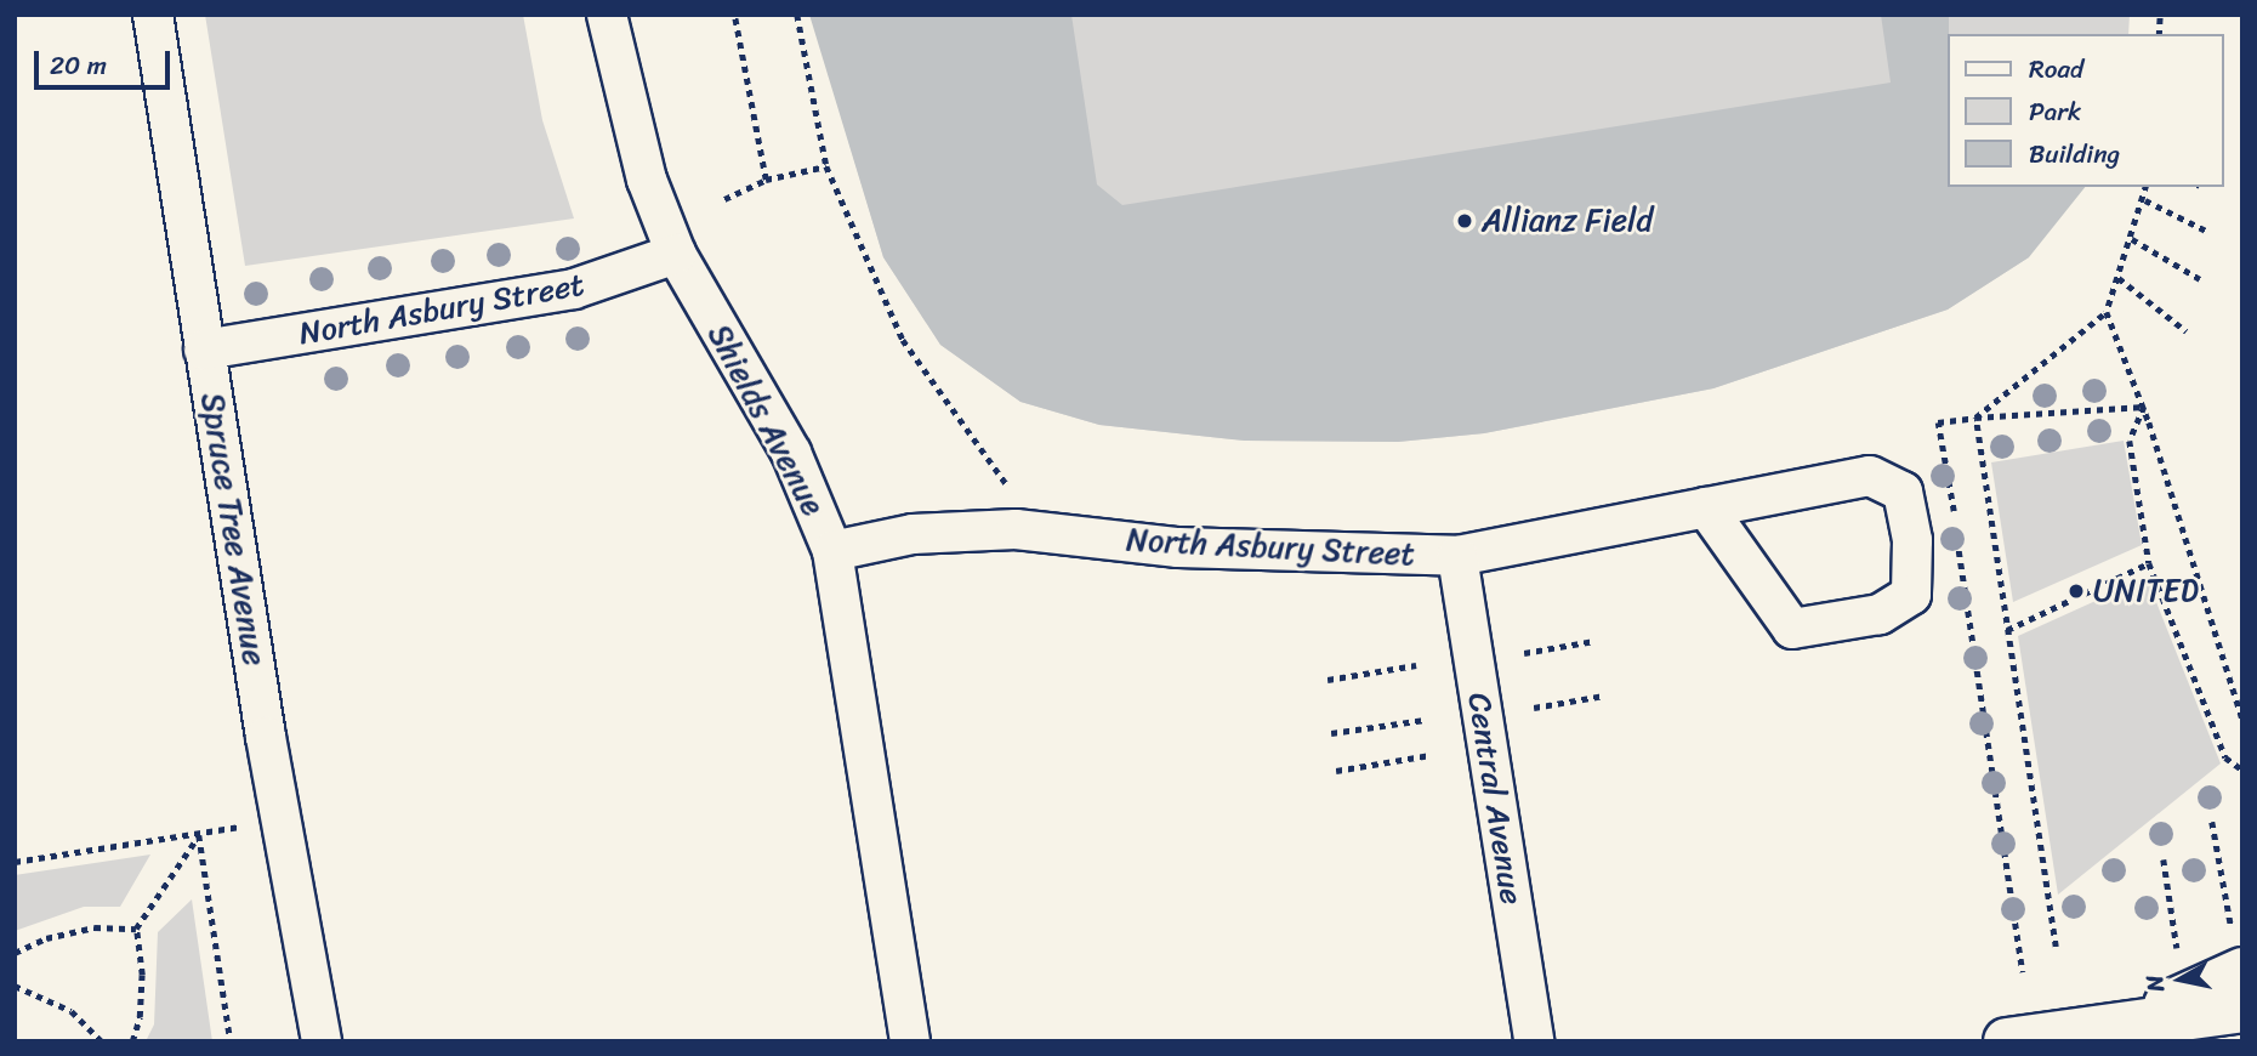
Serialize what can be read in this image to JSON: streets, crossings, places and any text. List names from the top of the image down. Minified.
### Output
{"streets":{"street":["North Asbury Street","Shields Avenue","Spruce Tree Avenue","Central Avenue"]},"crossings":[["North Asbury Street","Shields Avenue"],["North Asbury Street","Spruce Tree Avenue"],["North Asbury Street","Central Avenue"]],"places":["Allianz Field","UNITED"],"legend":["Road","Park","Building"],"scale_bar":"20 m","north":"left"}
